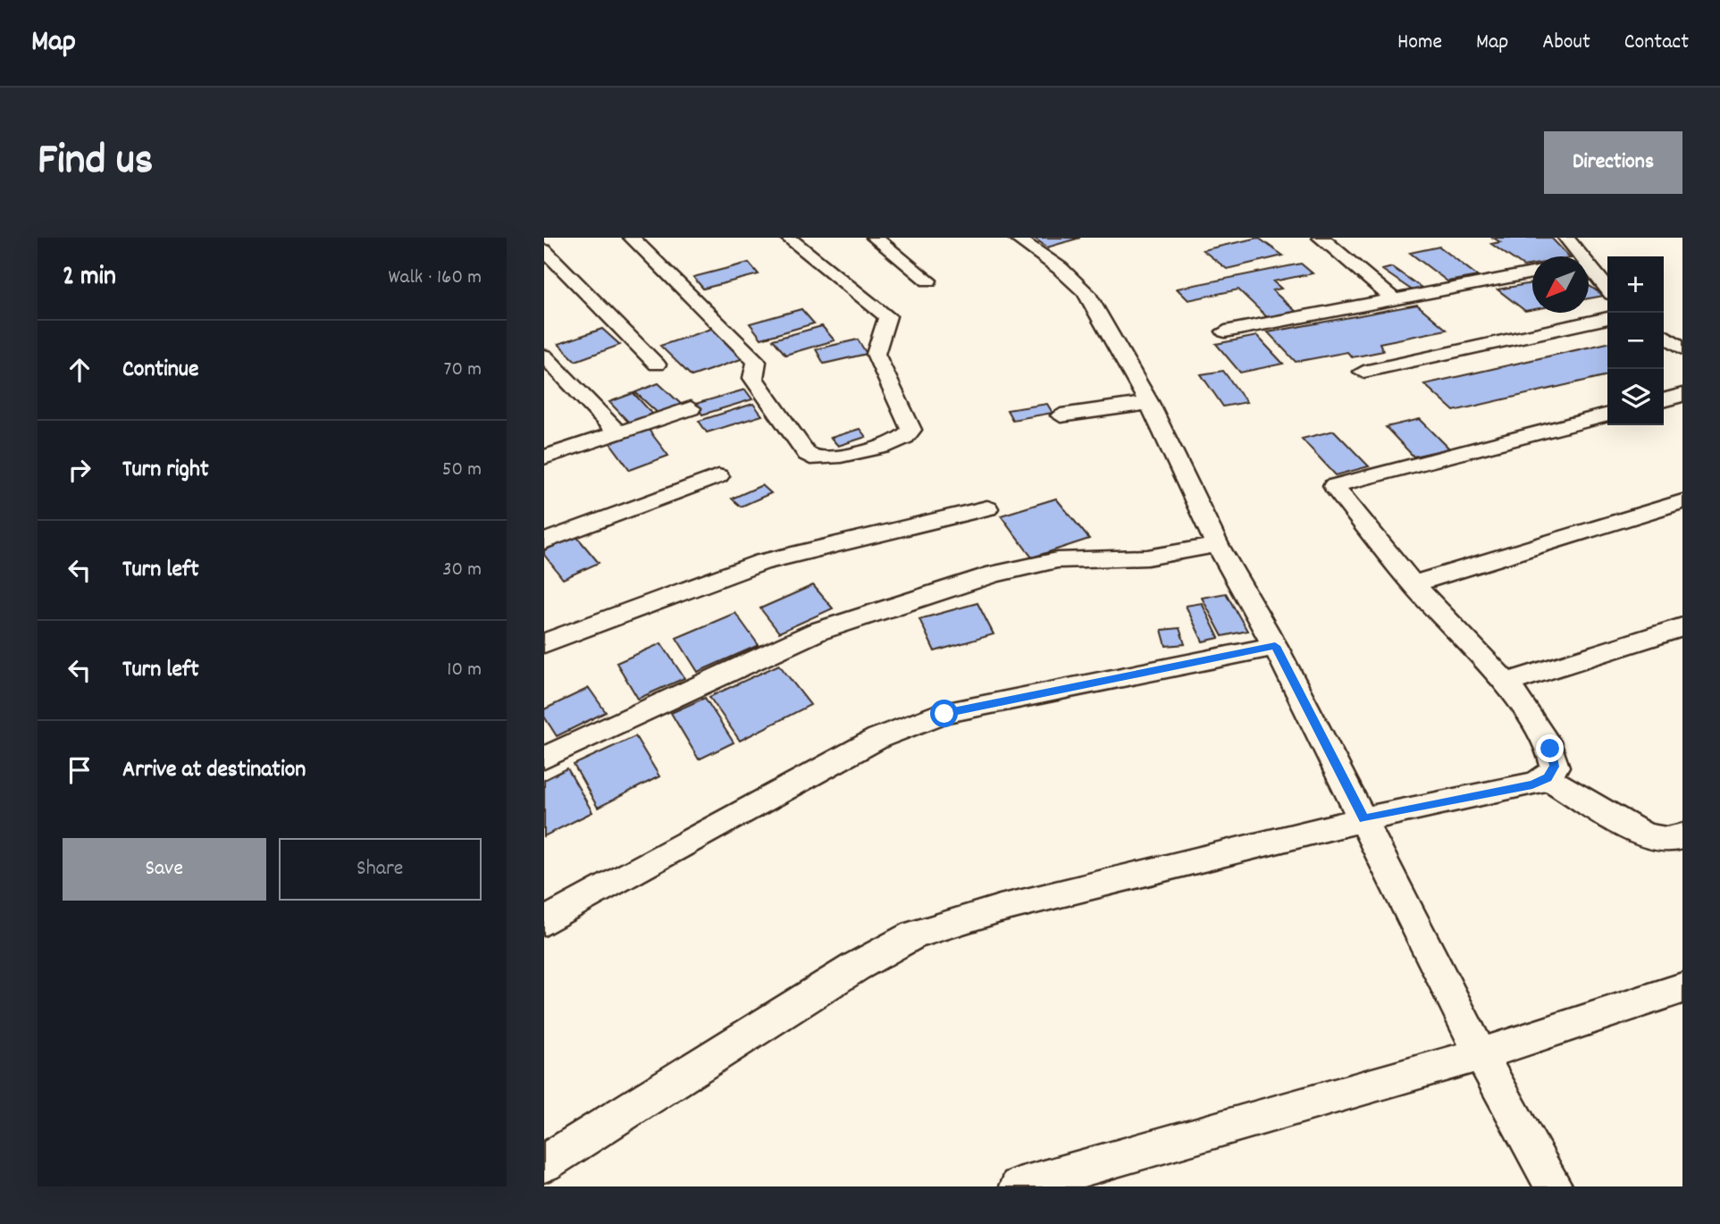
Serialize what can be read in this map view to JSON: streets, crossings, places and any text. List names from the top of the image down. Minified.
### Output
{"north":"bottom left","page":{"header":"Map","nav":["Home","Map","About","Contact"],"title":"Find us","buttons":["Directions",["Save","Share"]],"heading":["2 min","Walk · 160 m"],"map_buttons":["+","−"],"list":[["Continue","70 m"],["Turn right","50 m"],["Turn left","30 m"],["Turn left","10 m"],"Arrive at destination"]}}
